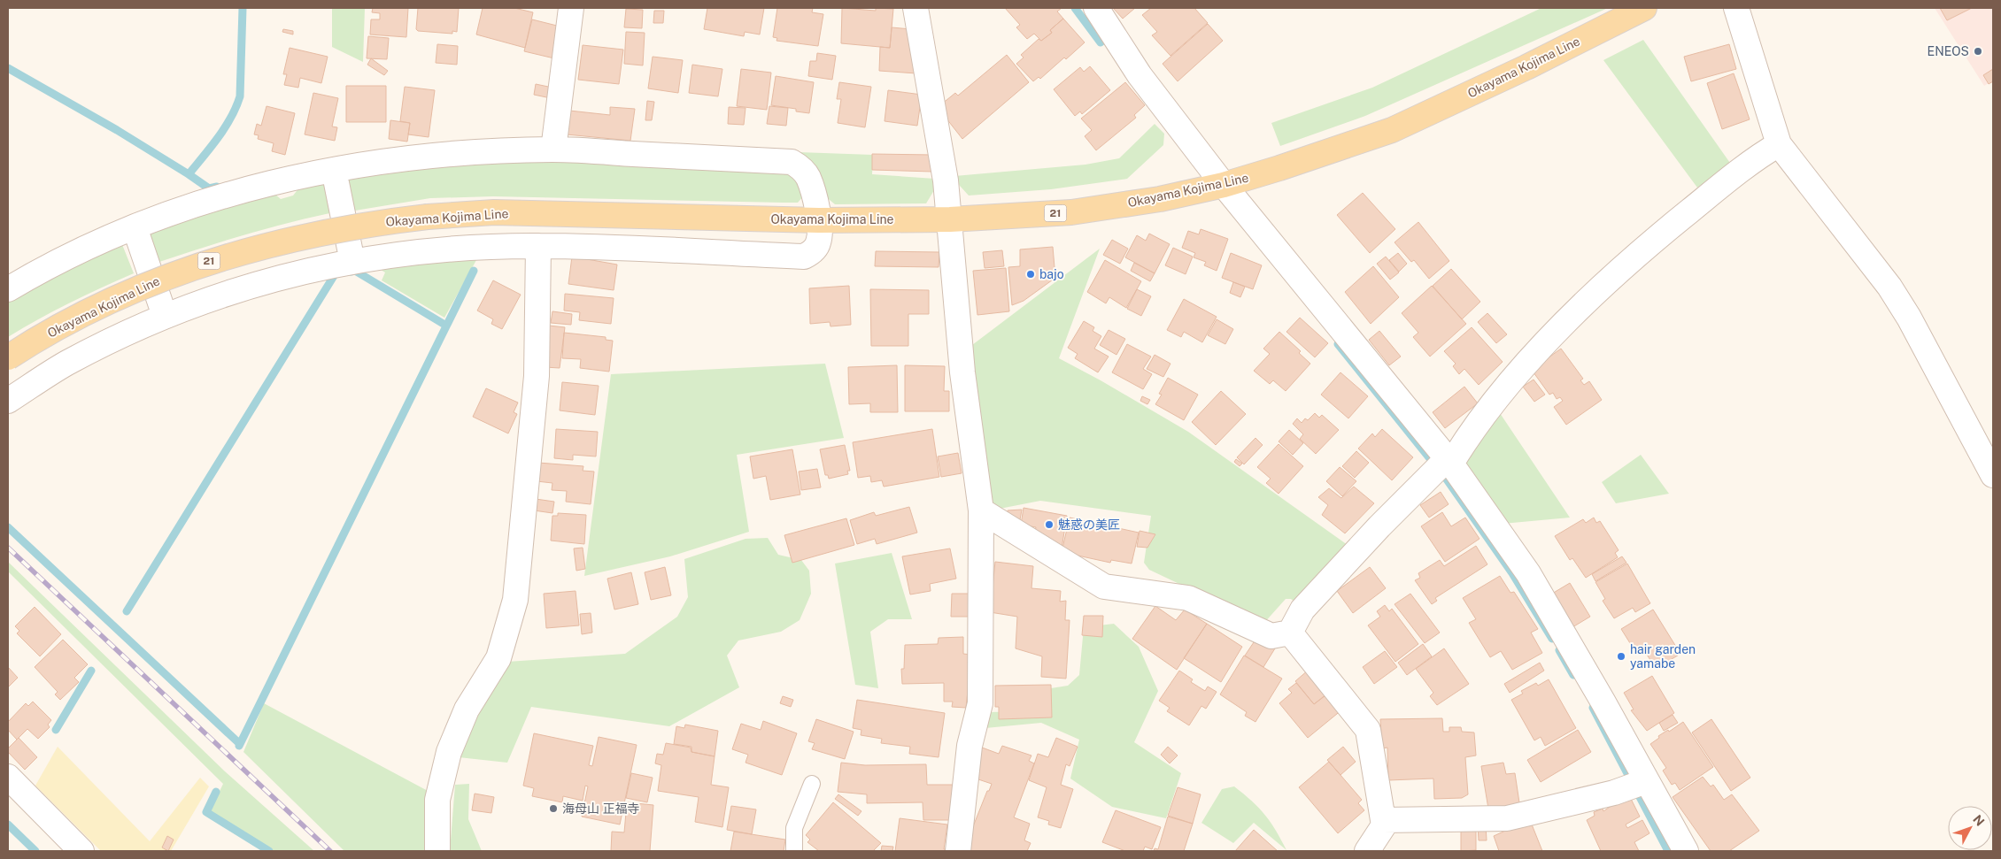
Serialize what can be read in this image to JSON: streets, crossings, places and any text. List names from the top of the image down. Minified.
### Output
{"streets":{"main road":["Okayama Kojima Line","21"]},"places":["ENEOS","bajo","魅惑の美匠","hair garden yamabe","海母山 正福寺"],"north":"top right"}
